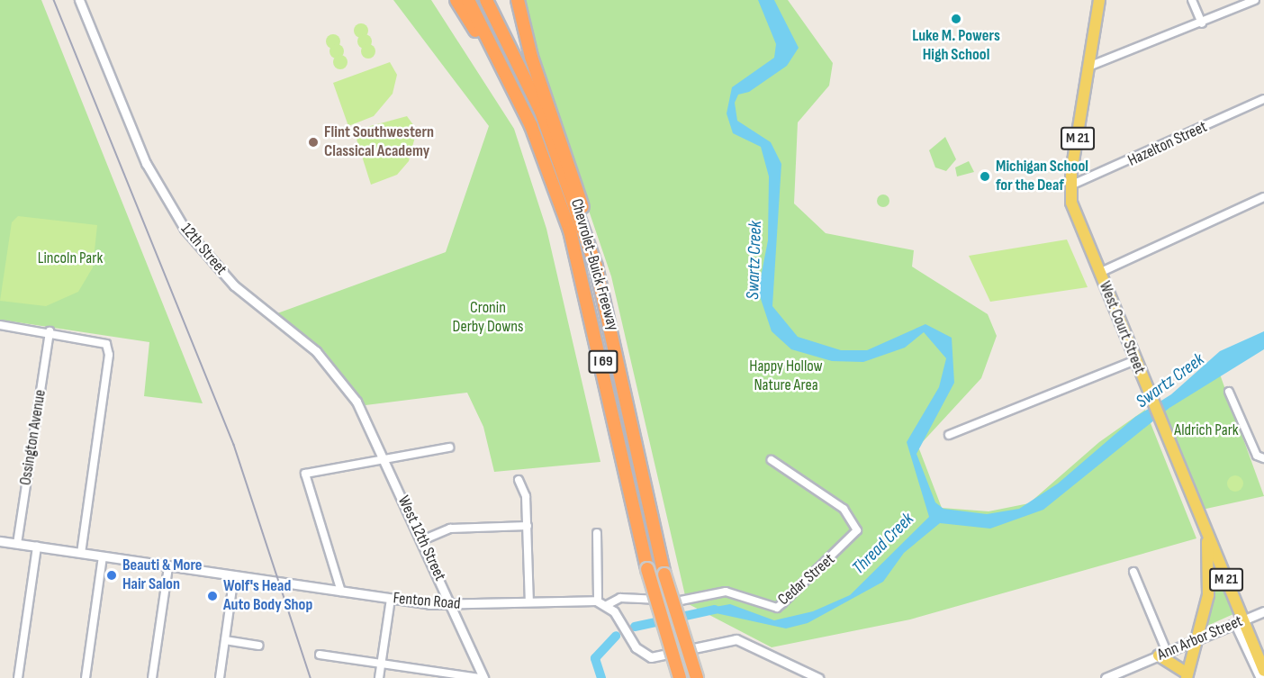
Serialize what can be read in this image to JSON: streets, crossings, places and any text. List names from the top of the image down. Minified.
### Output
{"streets":{"highway":["Chevrolet-Buick Freeway","I 69"],"main road":["M 21","West Court Street"],"street":["Hazelton Street","12th Street","Ossington Avenue","West 12th Street","Cedar Street","Fenton Road","Ann Arbor Street"]},"crossings":[["M 21","West Court Street"],["M 21","Ann Arbor Street"],["Hazelton Street","West Court Street"],["12th Street","West 12th Street"],["West Court Street","Ann Arbor Street"],["Ossington Avenue","Fenton Road"],["West 12th Street","Fenton Road"],["Cedar Street","Fenton Road"]],"water":["Swartz Creek","Thread Creek"],"parks":["Lincoln Park","Cronin Derby Downs","Happy Hollow Nature Area","Aldrich Park"],"places":["Luke M. Powers High School","Flint Southwestern Classical Academy","Michigan School for the Deaf","Beauti & More Hair Salon","Wolf's Head Auto Body Shop"]}
